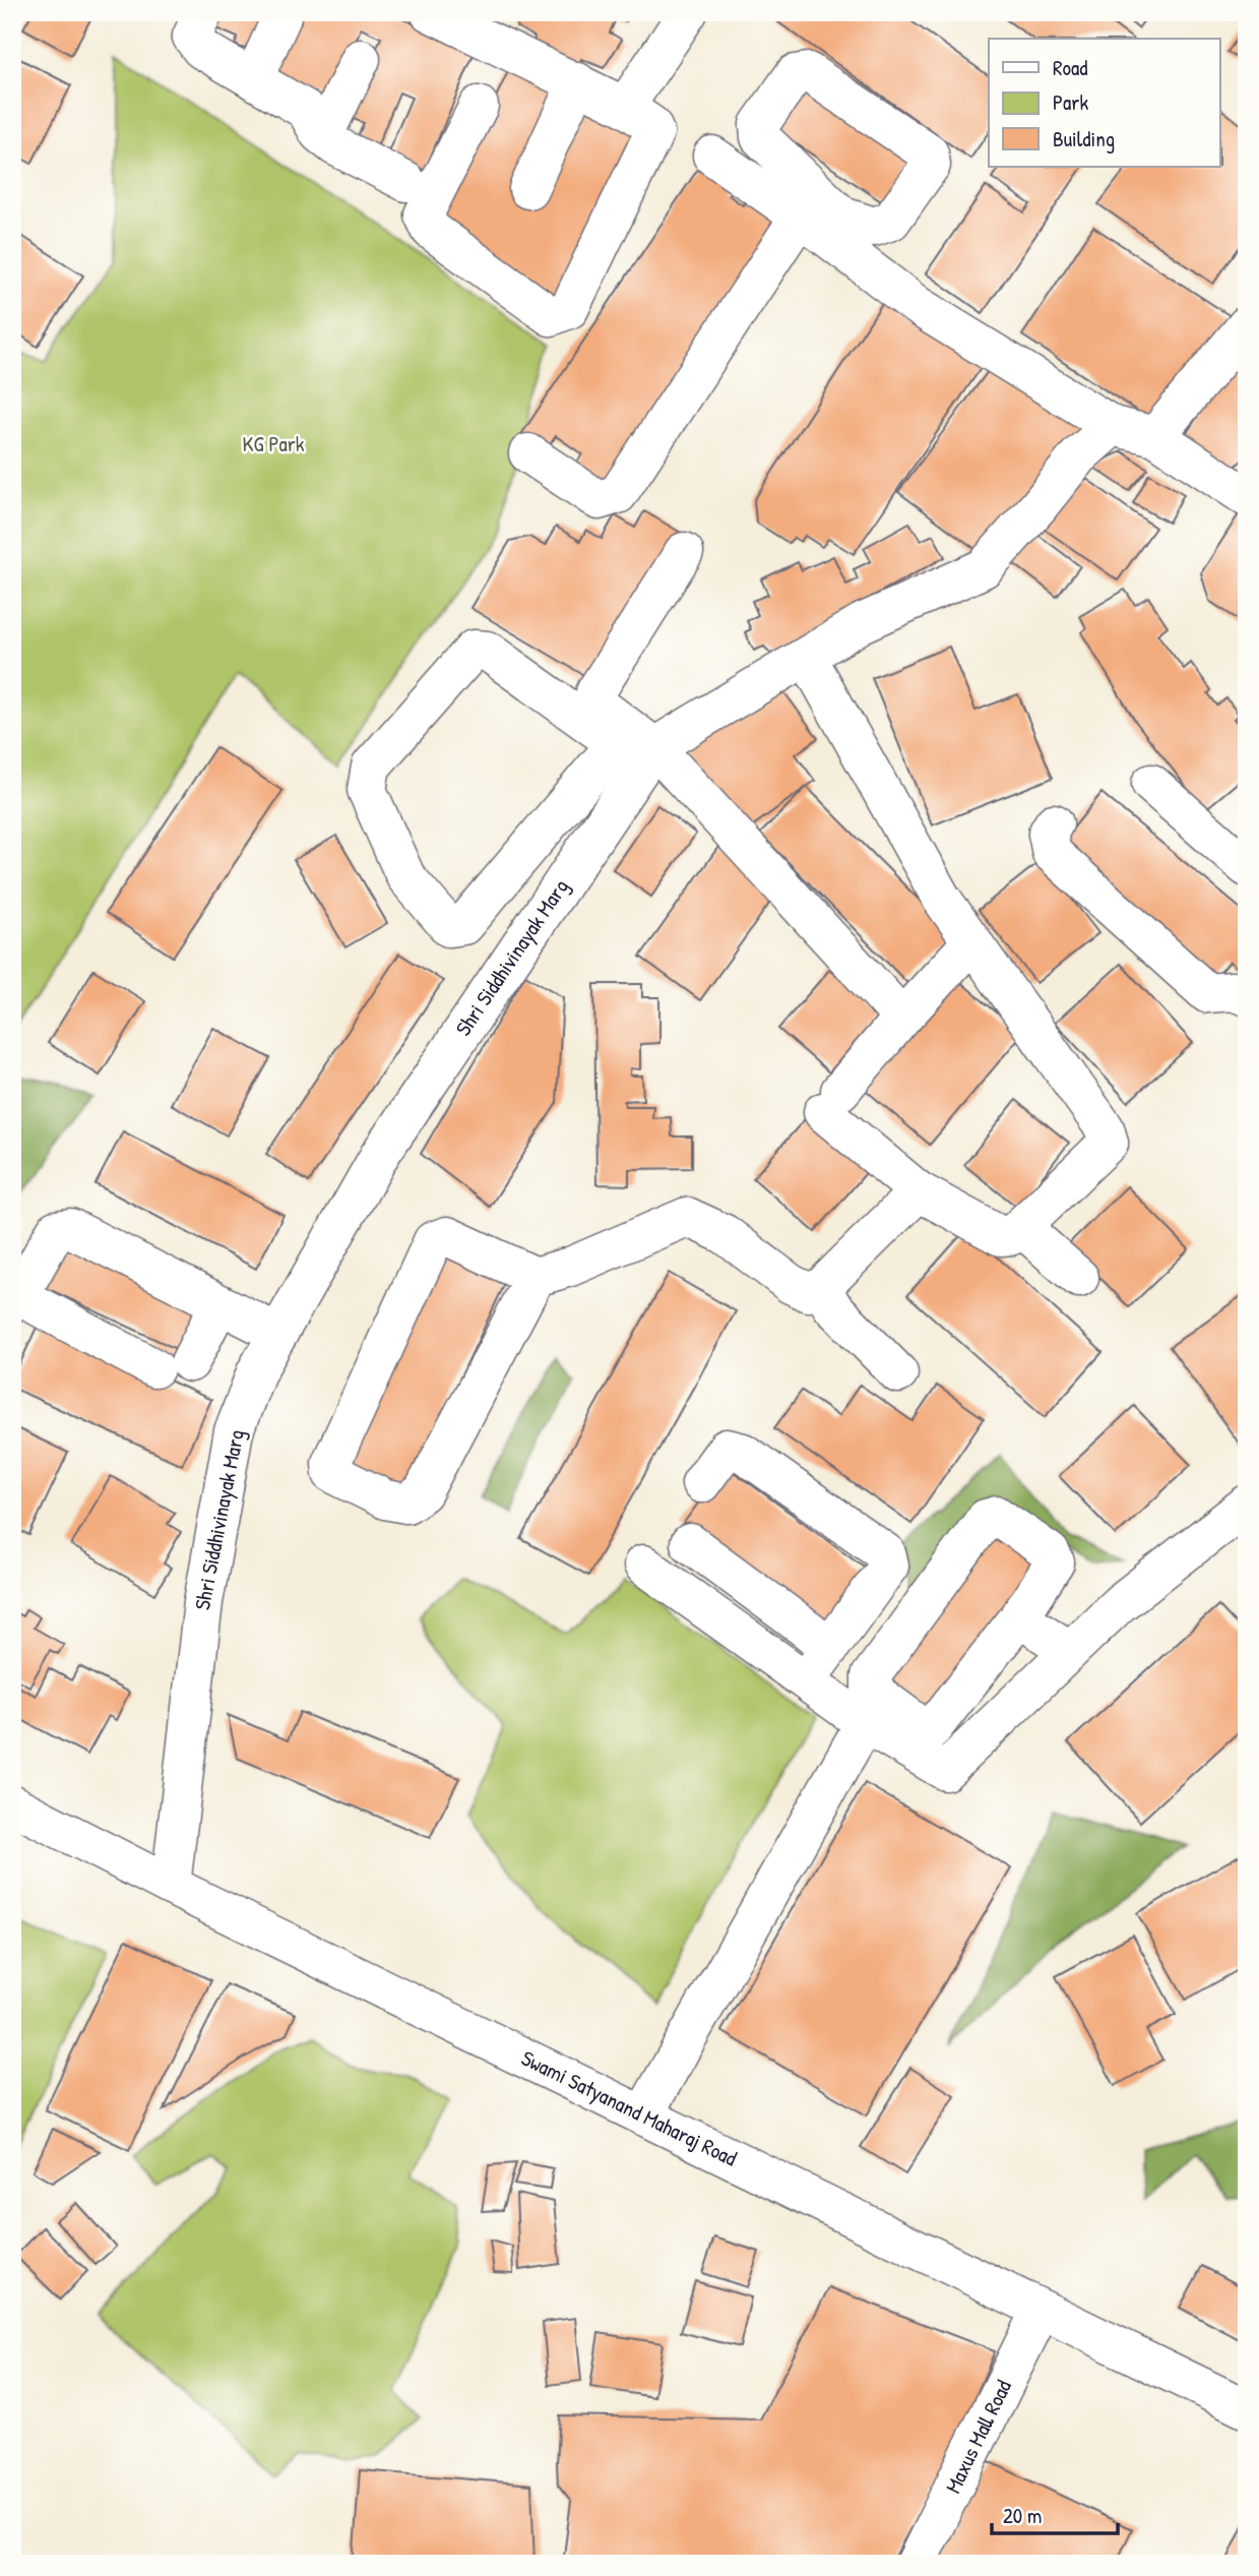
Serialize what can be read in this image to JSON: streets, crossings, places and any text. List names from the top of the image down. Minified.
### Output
{"streets":{"street":["Shri Siddhivinayak Marg","Swami Satyanand Maharaj Road","Maxus Mall Road"]},"crossings":[["Shri Siddhivinayak Marg","Swami Satyanand Maharaj Road"],["Swami Satyanand Maharaj Road","Maxus Mall Road"]],"parks":["KG Park"],"legend":["Road","Park","Building"],"scale_bar":"20 m"}
